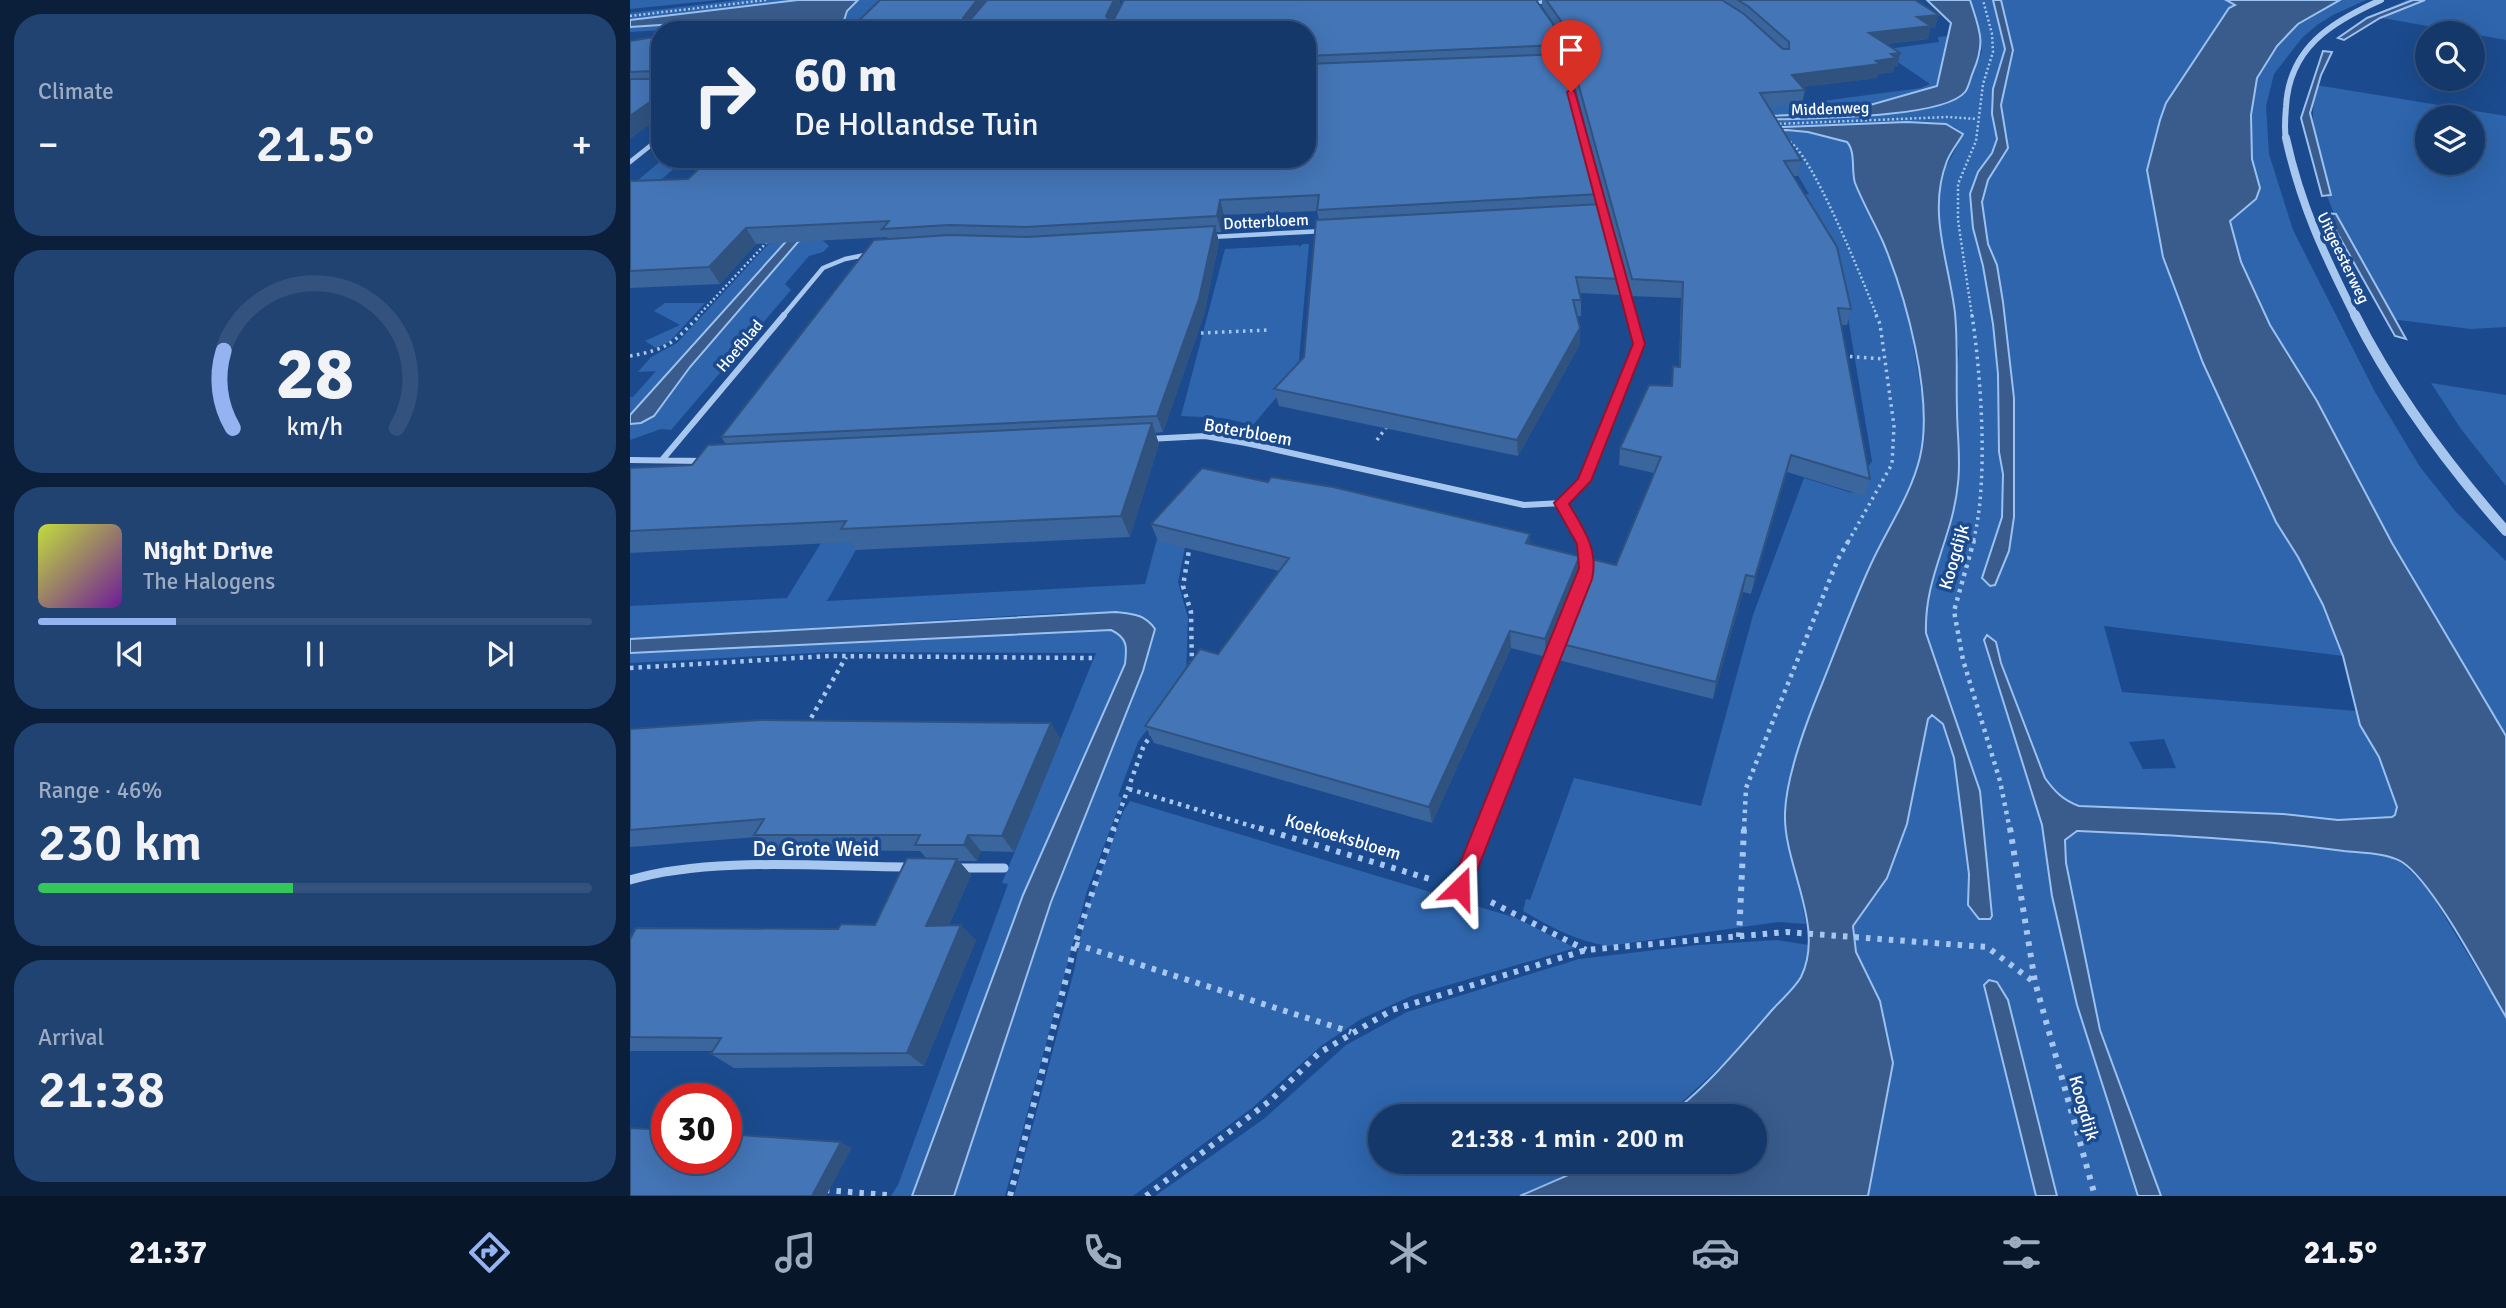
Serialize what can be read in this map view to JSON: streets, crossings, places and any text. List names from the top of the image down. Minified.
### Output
{"streets":{"street":["Dotterbloem","Uitgeesterweg","Hoefblad","Boterbloem","De Grote Weid"],"path":["Middenweg","Koogdijk","Koekoeksbloem"]},"crossings":[["Middenweg","Koogdijk"]],"page":{"tile":["Climate",["Range · 46%","230 km"],["Arrival","21:38"]],"turn":["60 m","De Hollandse Tuin"],"heat":["−","21.5°","+"],"song":["Night Drive","The Halogens"],"limit":"30","trip":"21:38 · 1 min · 200 m","tabs":["21:37","21.5°"],"gauge":["28","km/h"]}}
